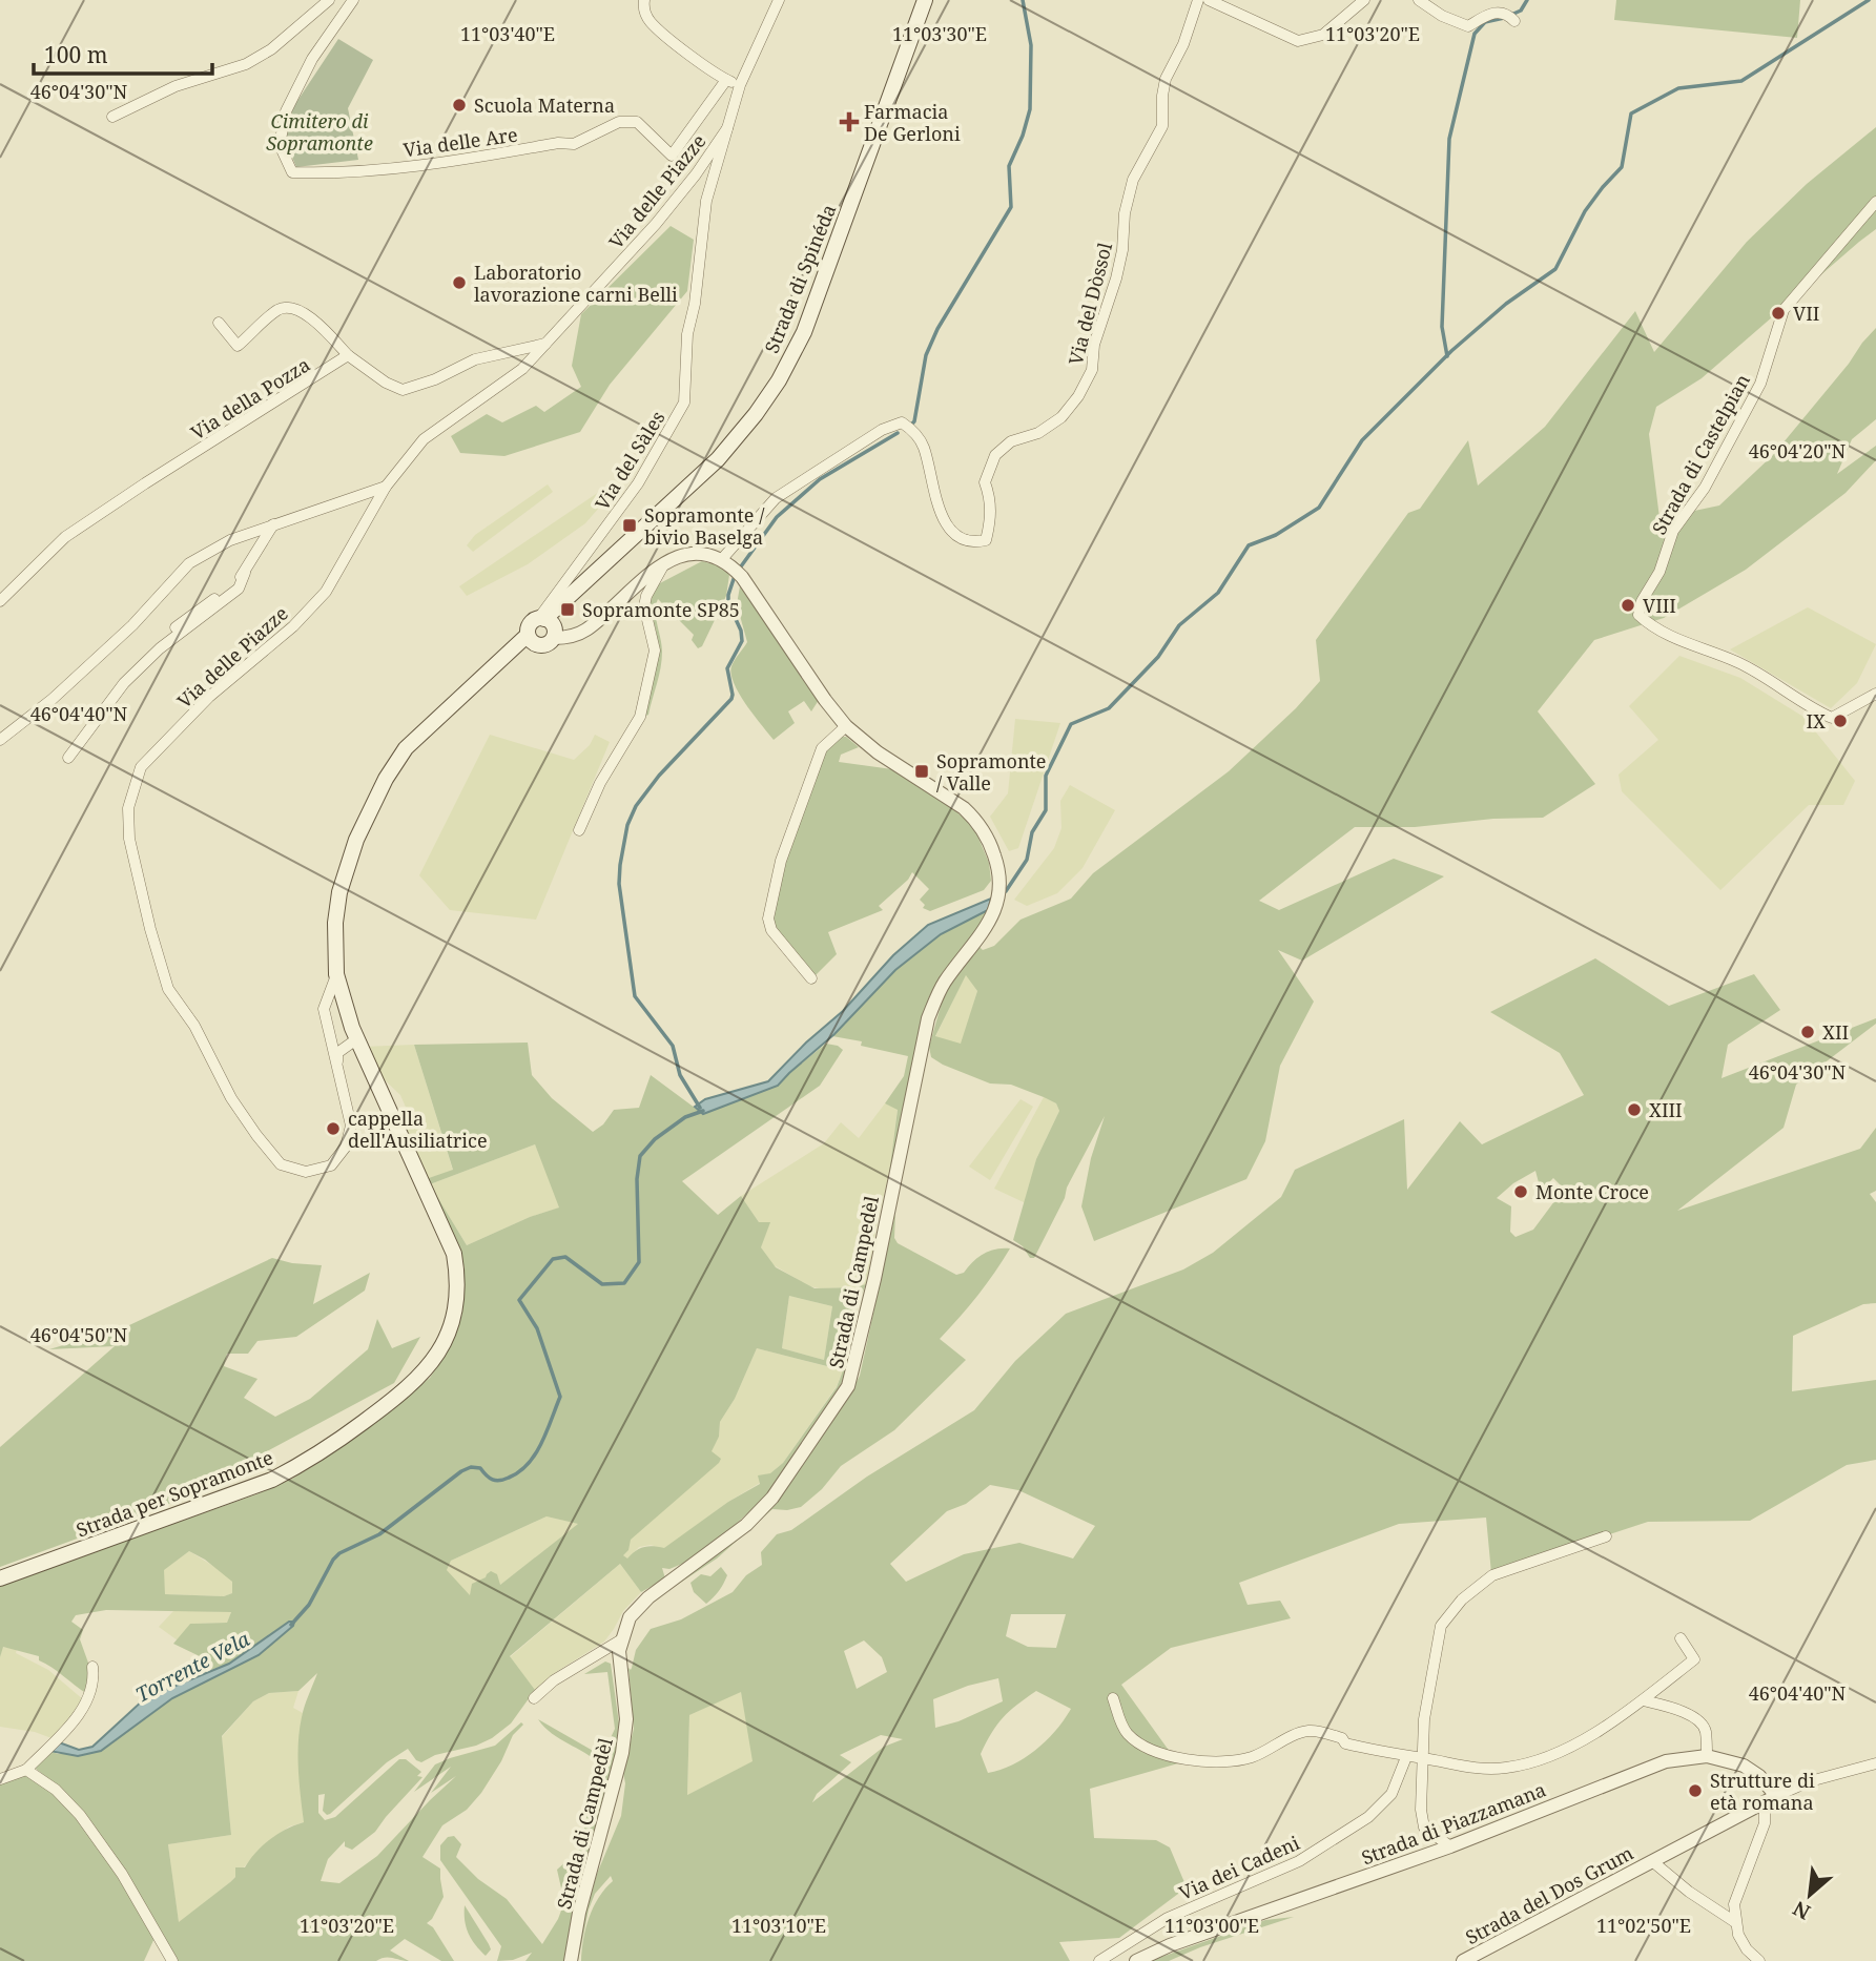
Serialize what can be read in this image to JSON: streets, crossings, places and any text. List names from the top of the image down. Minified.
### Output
{"streets":{"main road":["Strada di Spinéda","Strada per Sopramonte"],"street":["Via delle Are","Via delle Piazze","Via del Dòssol","Via della Pozza","Strada di Castelpian","Via del Sàles","Strada di Campedèl","Strada di Piazzamana","Via dei Cadeni","Strada del Dos Grum"]},"crossings":[["Via delle Piazze","Via del Sàles"],["Via delle Piazze","Strada per Sopramonte"],["Strada di Spinéda","Via del Sàles"],["Strada di Spinéda","Strada per Sopramonte"],["Via del Sàles","Strada per Sopramonte"],["Strada di Piazzamana","Strada del Dos Grum"]],"water":["Torrente Vela"],"parks":["Cimitero di Sopramonte"],"places":{"other":["Scuola Materna","Laboratorio lavorazione carni Belli","VII","VIII","IX","XII","XIII","cappella dell'Ausiliatrice","Monte Croce","Strutture di età romana"],"health":["Farmacia De Gerloni"],"transit":["Sopramonte / bivio Baselga","Sopramonte SP85","Sopramonte / Valle"]},"scale_bar":"100 m","north":"bottom left","coordinates":["11°03'40\"E","11°03'30\"E","11°03'20\"E","46°04'30\"N","46°04'20\"N","46°04'40\"N","46°04'50\"N","11°03'10\"E","11°03'00\"E","11°02'50\"E"]}
